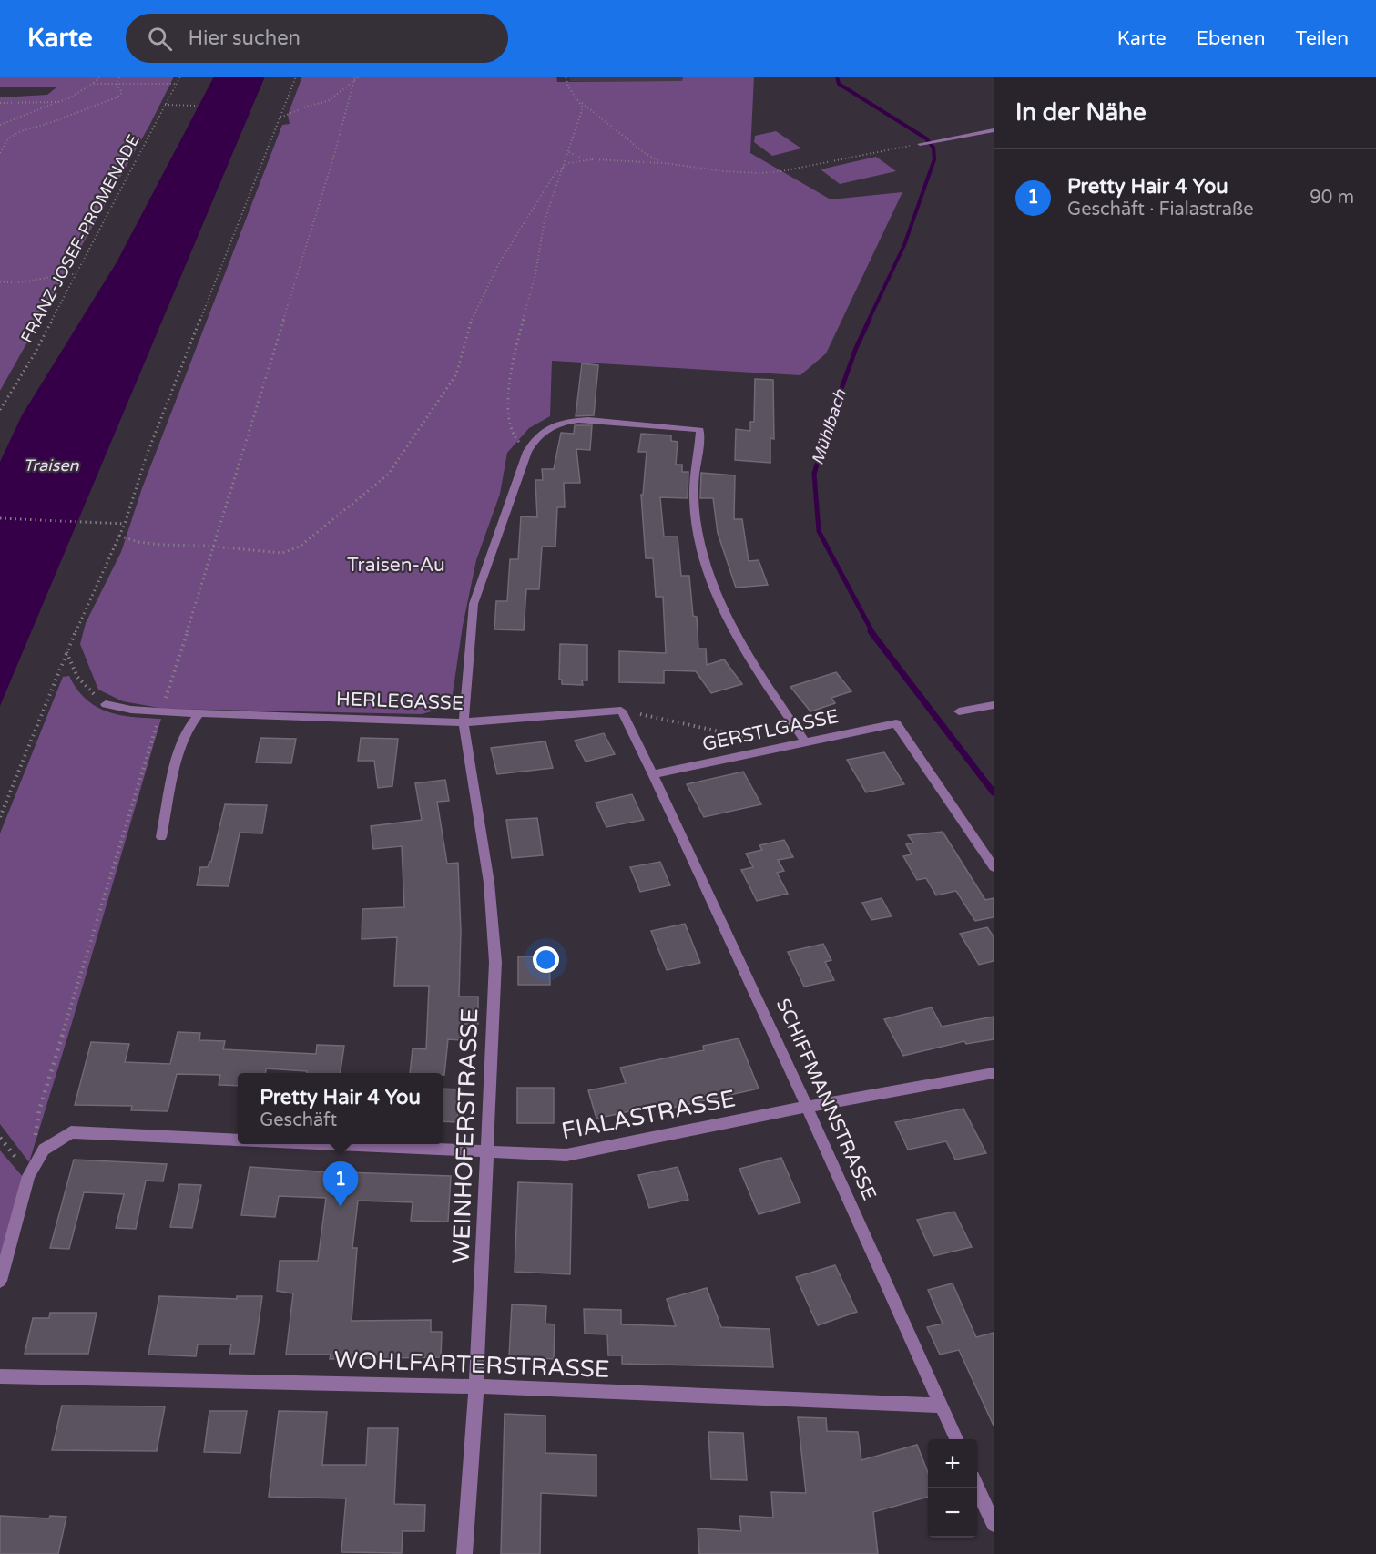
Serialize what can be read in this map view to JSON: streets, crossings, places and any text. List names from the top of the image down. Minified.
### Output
{"streets":{"street":["HERLEGASSE","GERSTLGASSE","SCHIFFMANNSTRASSE","FIALASTRASSE","WEINHOFERSTRASSE","WOHLFARTERSTRASSE"],"path":["FRANZ-JOSEF-PROMENADE"]},"crossings":[["HERLEGASSE","WEINHOFERSTRASSE"],["GERSTLGASSE","SCHIFFMANNSTRASSE"],["SCHIFFMANNSTRASSE","FIALASTRASSE"],["SCHIFFMANNSTRASSE","WOHLFARTERSTRASSE"],["FIALASTRASSE","WEINHOFERSTRASSE"],["WEINHOFERSTRASSE","WOHLFARTERSTRASSE"]],"water":["Mühlbach","Traisen"],"parks":["Traisen-Au"],"page":{"header":"Karte","search":"Hier suchen","nav":["Karte","Ebenen","Teilen"],"heading":"In der Nähe","list":[{"mark":"1","name":"Pretty Hair 4 You","note":"Geschäft · Fialastraße","value":"90 m"}],"popup":["Pretty Hair 4 You","Geschäft"],"pins":"1","map_buttons":["+","−"]}}
